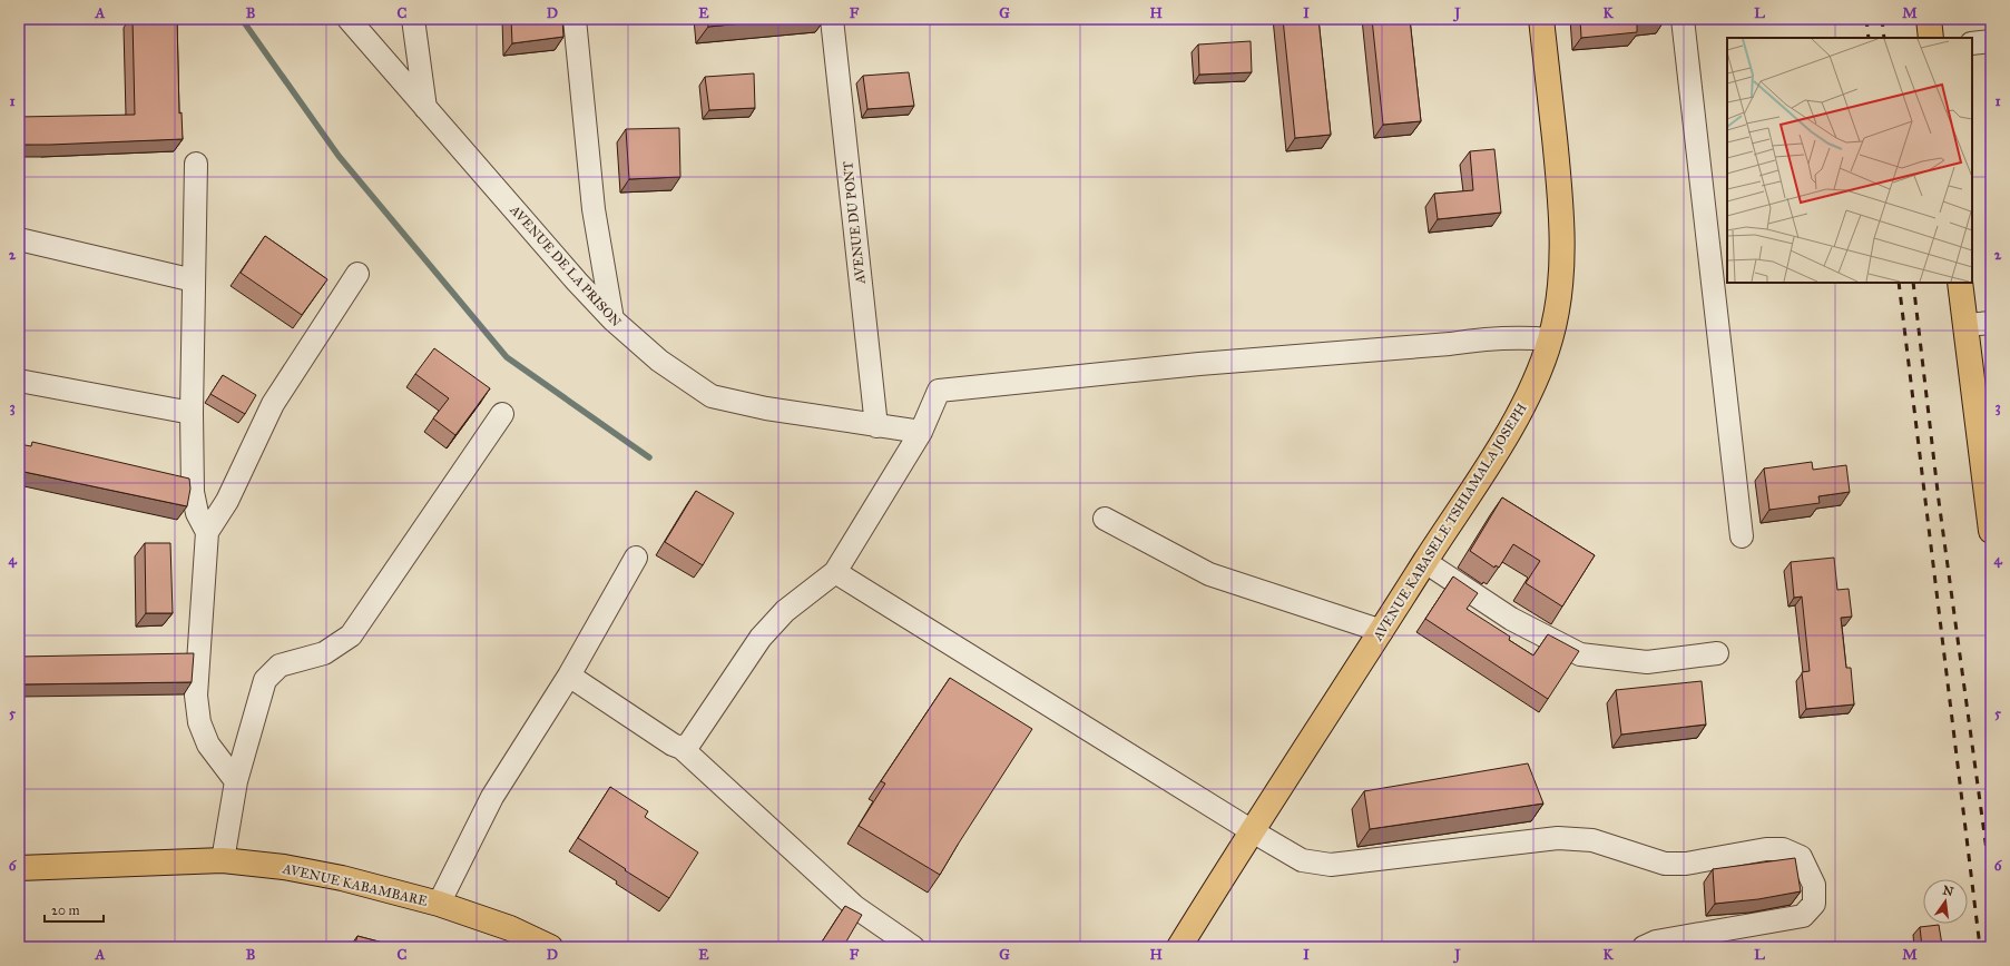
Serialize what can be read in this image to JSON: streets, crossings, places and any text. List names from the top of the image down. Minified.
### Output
{"streets":{"main road":["AVENUE KABASELE TSHIAMALA JOSEPH","AVENUE KABAMBARE"],"street":["AVENUE DU PONT","AVENUE DE LA PRISON"]},"crossings":[["AVENUE DU PONT","AVENUE DE LA PRISON"]],"scale_bar":"20 m","north":"top","grid":{"columns":["A","B","C","D","E","F","G","H","I","J","K","L","M"],"rows":["1","2","3","4","5","6"]}}
